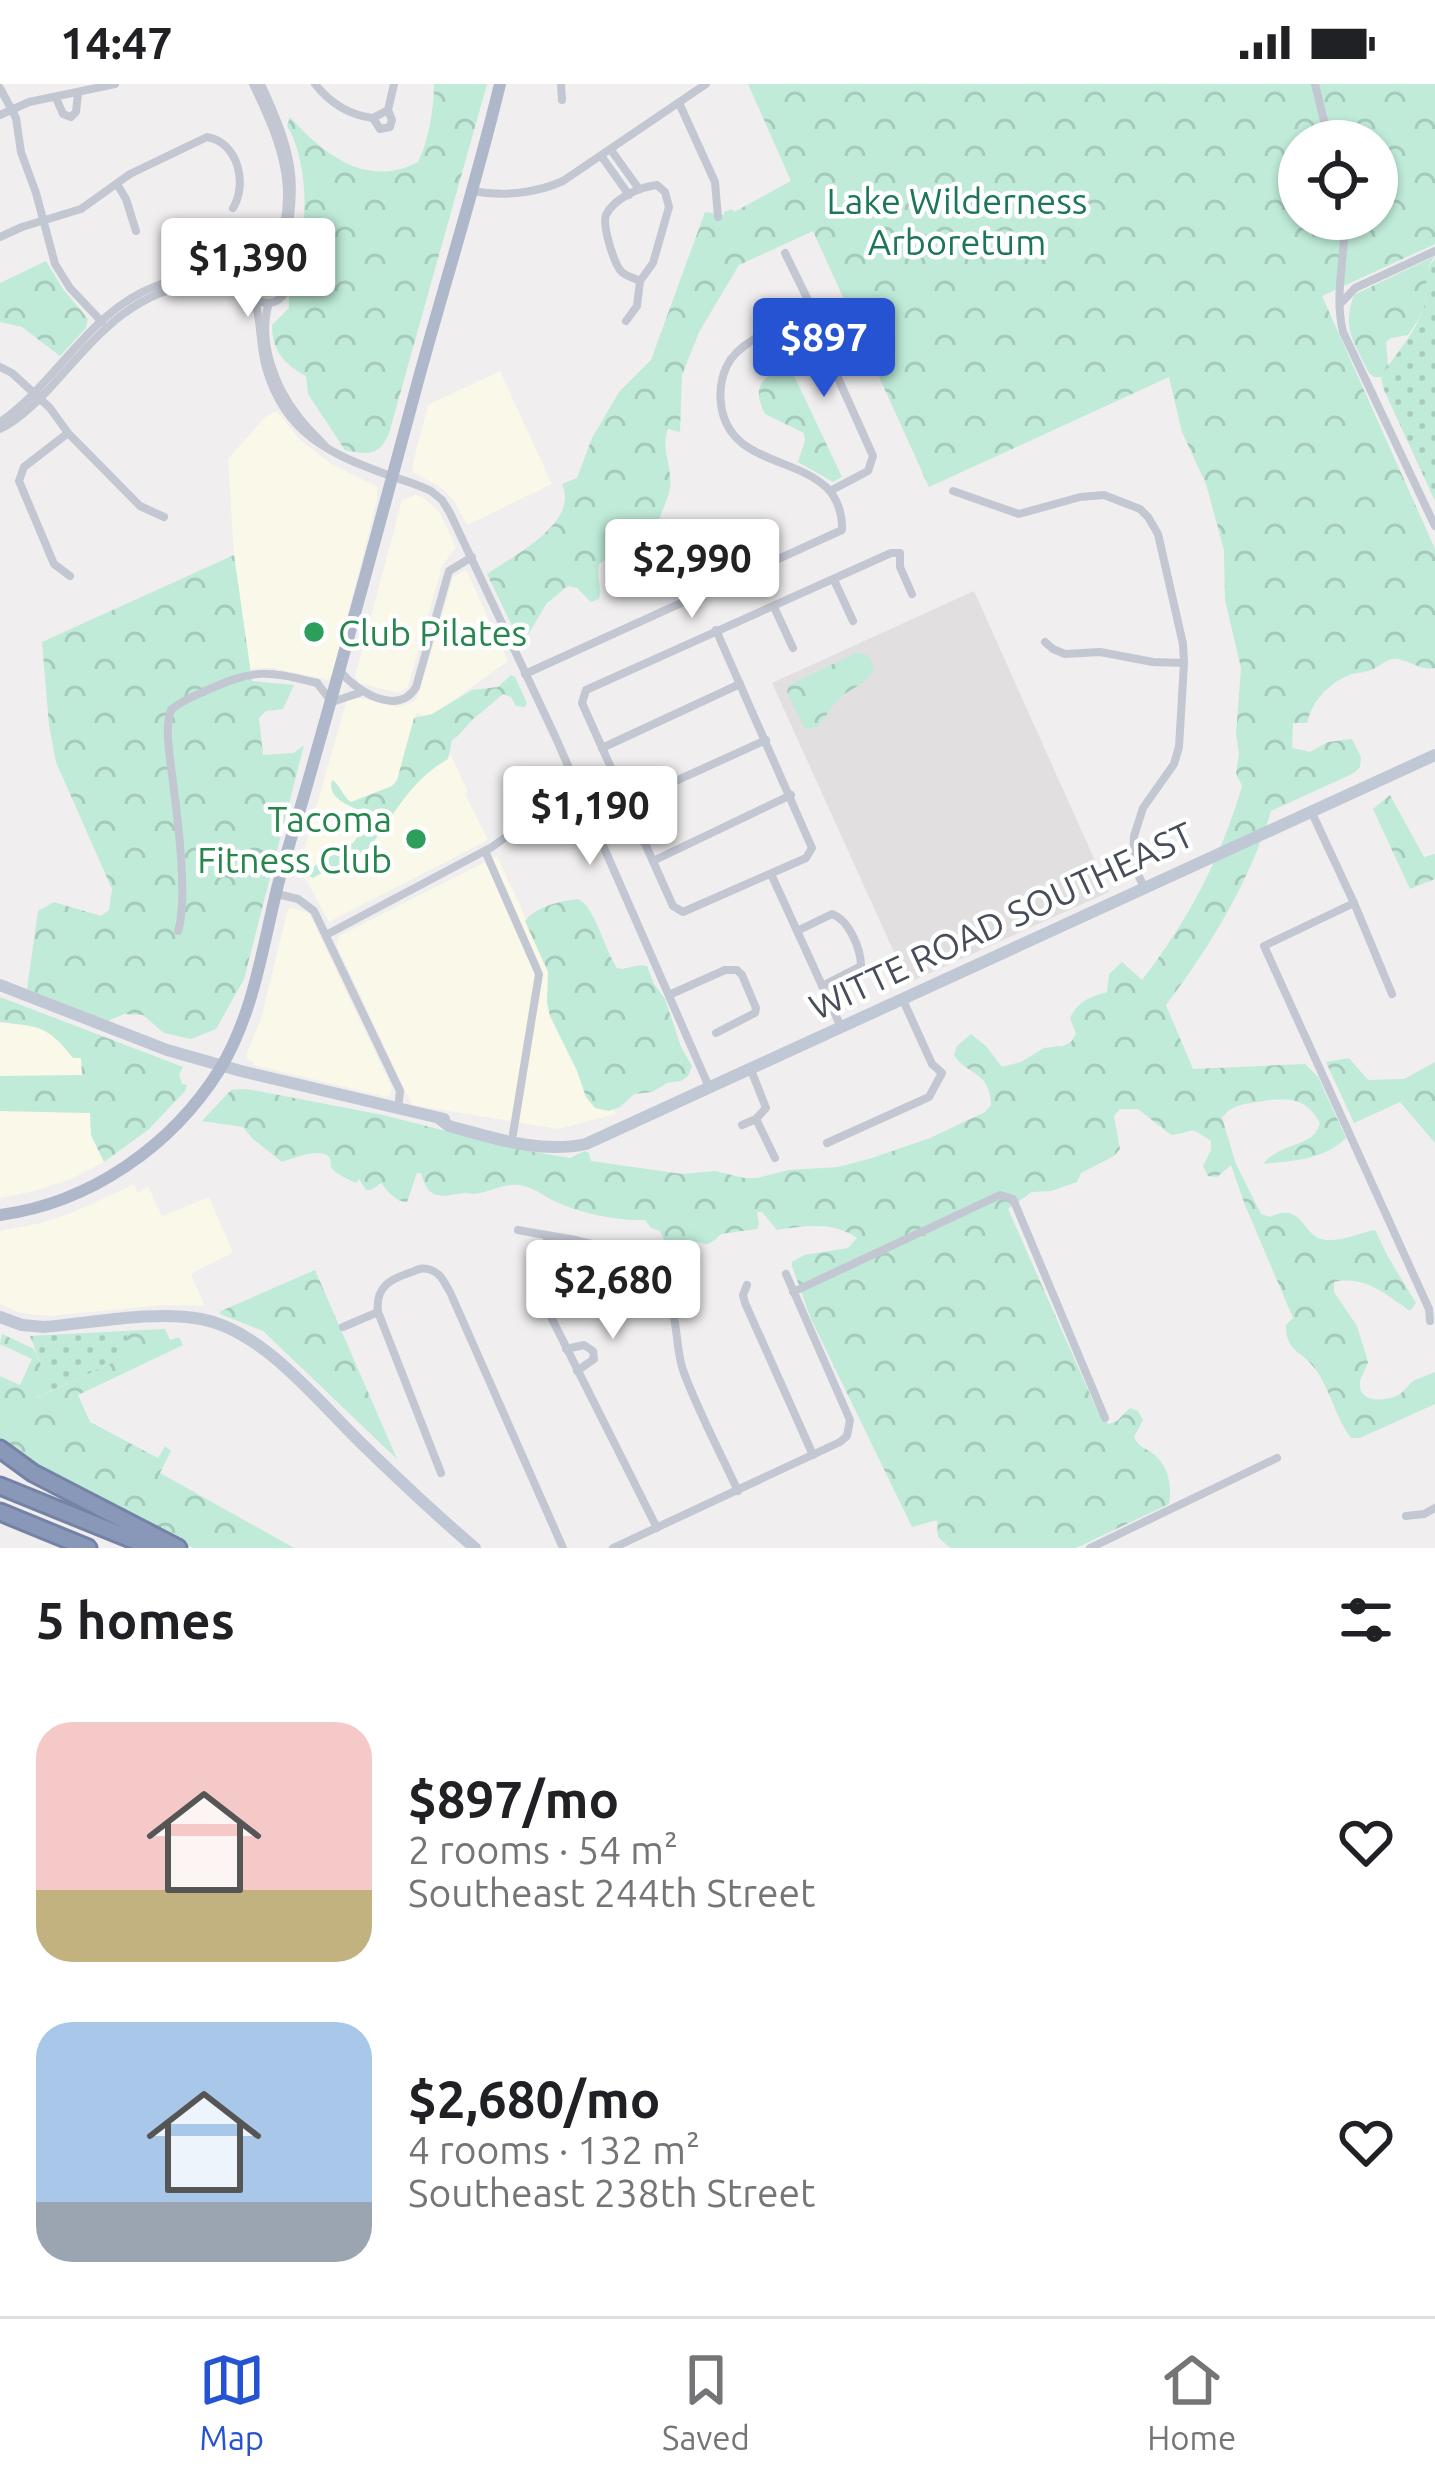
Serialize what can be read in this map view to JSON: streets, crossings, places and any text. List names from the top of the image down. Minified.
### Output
{"streets":{"street":["WITTE ROAD SOUTHEAST"]},"parks":["Lake Wilderness Arboretum"],"places":["Club Pilates","Tacoma Fitness Club"],"page":{"status":"14:47","price":["$1,390","$897","$2,990","$1,190","$2,680"],"heading":"5 homes","list":[{"name":"$897/mo","note":"2 rooms · 54 m² · Southeast 244th Street"},{"name":"$2,680/mo","note":"4 rooms · 132 m² · Southeast 238th Street"}],"tabs":["Map","Saved","Home"]}}
